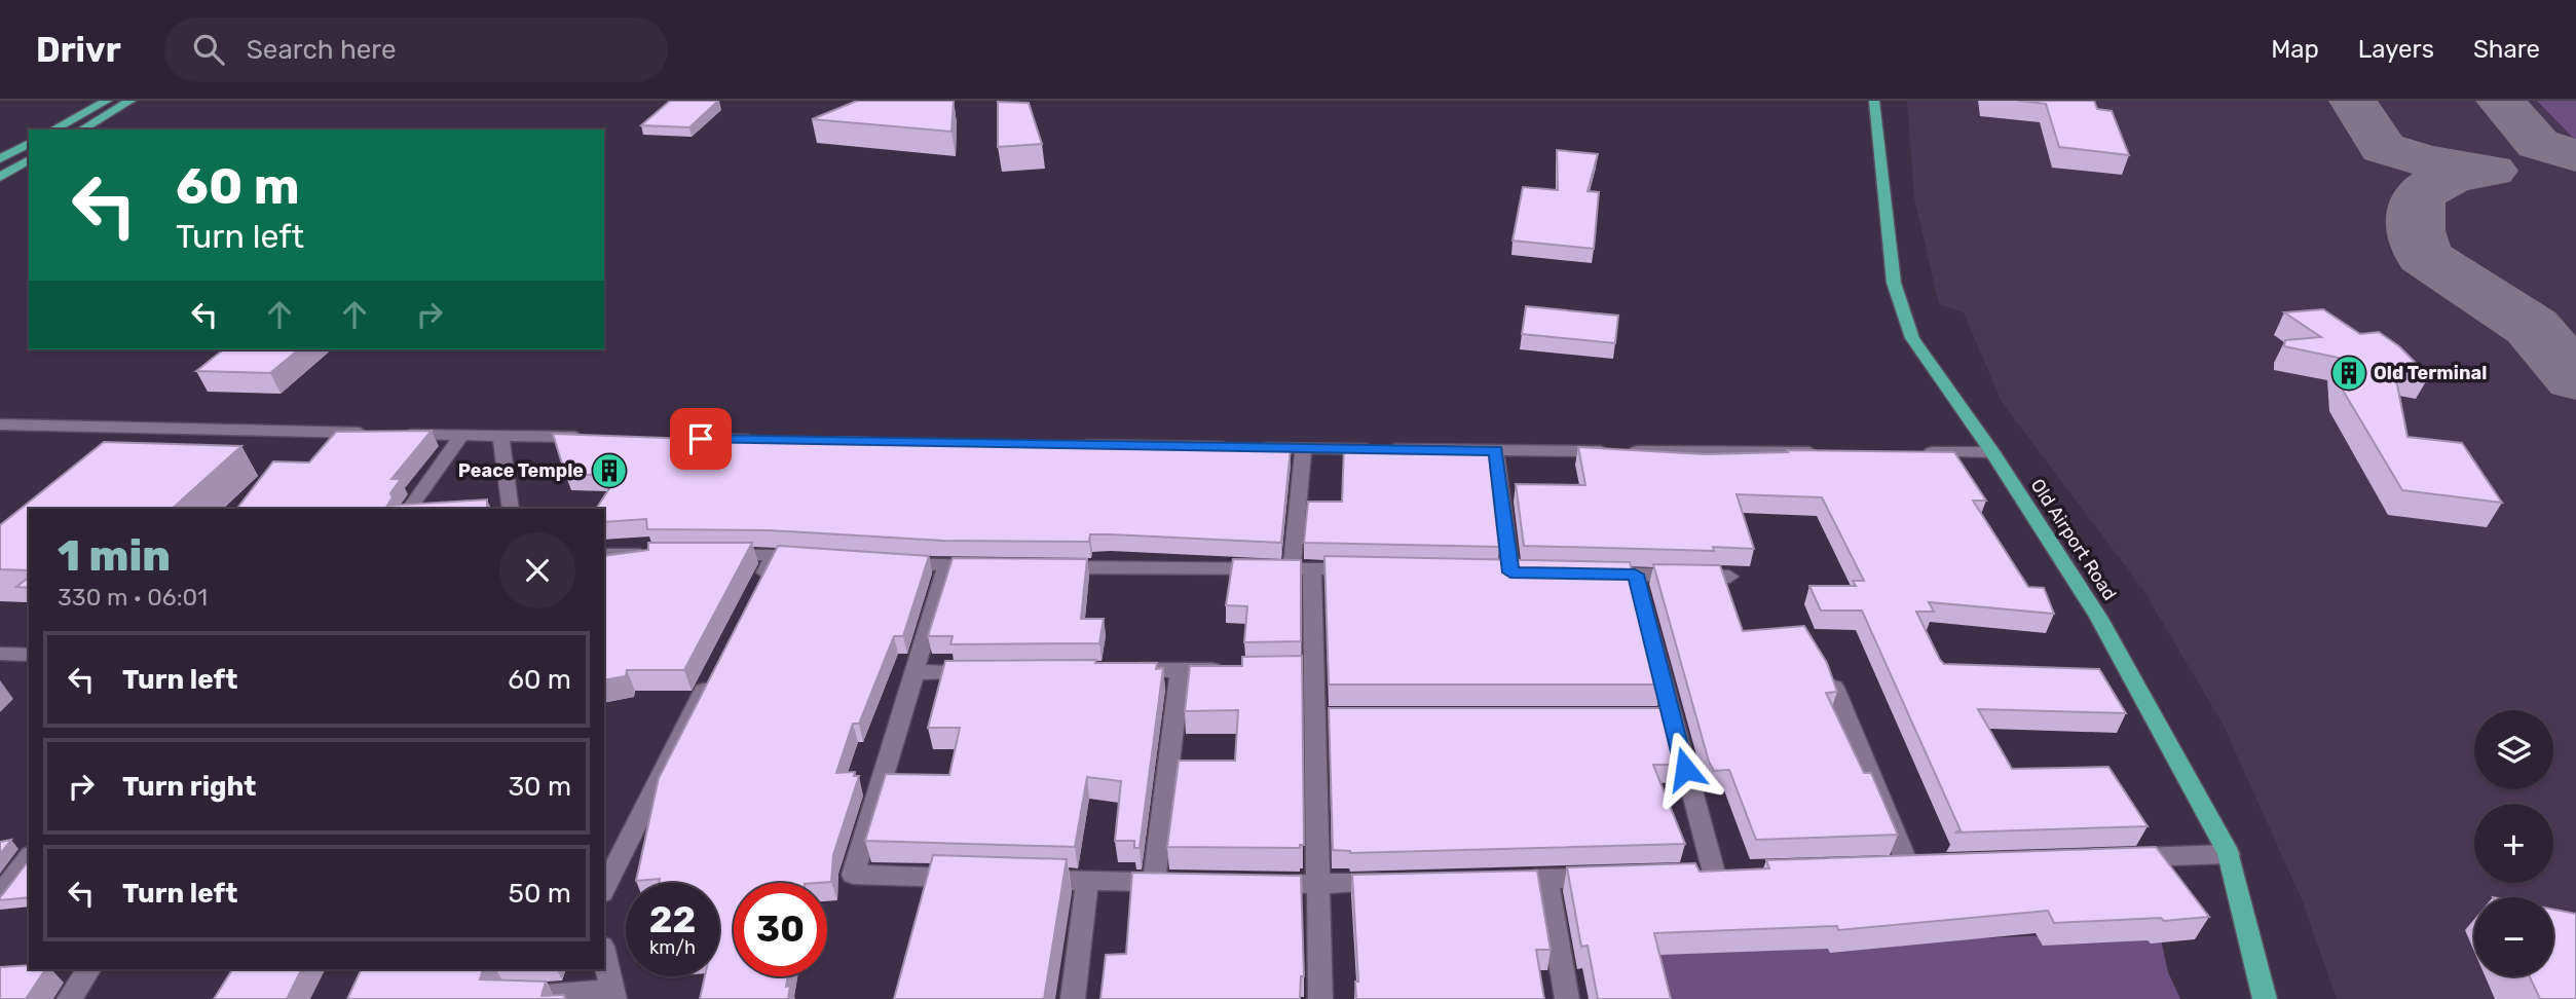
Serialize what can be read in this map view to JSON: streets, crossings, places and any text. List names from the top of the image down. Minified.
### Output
{"streets":{"main road":["Old Airport Road"]},"places":{"building":["Old Terminal","Peace Temple"]},"page":{"header":"Drivr","search":"Search here","nav":["Map","Layers","Share"],"turn":["60 m","Turn left"],"heading":["1 min","330 m · 06:01"],"list":[{"name":"Turn left","value":"60 m"},{"name":"Turn right","value":"30 m"},{"name":"Turn left","value":"50 m"}],"map_buttons":["+","−"],"speed":"22 km/h","limit":"30"}}
